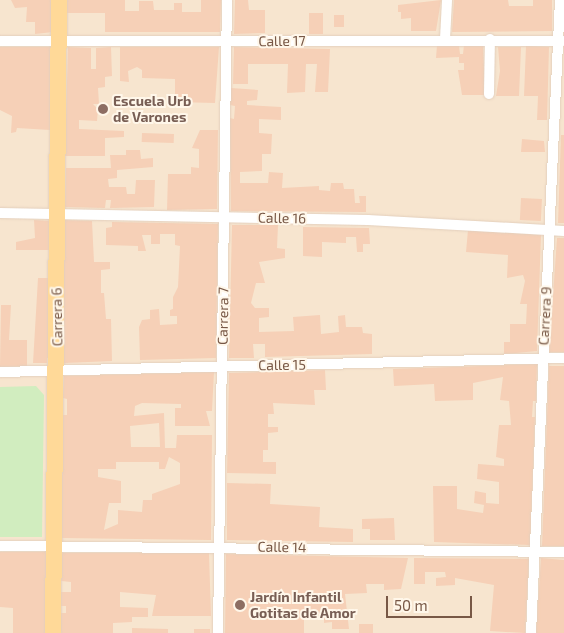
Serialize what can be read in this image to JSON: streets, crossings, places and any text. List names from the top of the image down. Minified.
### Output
{"streets":{"main road":["Carrera 6"],"street":["Calle 17","Calle 16","Carrera 7","Carrera 9","Calle 15","Calle 14"]},"crossings":[["Calle 17","Carrera 7"],["Calle 17","Carrera 9"],["Calle 17","Carrera 6"],["Calle 16","Carrera 7"],["Calle 16","Carrera 9"],["Calle 16","Carrera 6"],["Carrera 7","Calle 15"],["Carrera 7","Calle 14"],["Carrera 9","Calle 15"],["Carrera 9","Calle 14"],["Carrera 6","Calle 15"],["Carrera 6","Calle 14"]],"places":["Escuela Urb de Varones","Jardín Infantil Gotitas de Amor"],"scale_bar":"50 m"}
